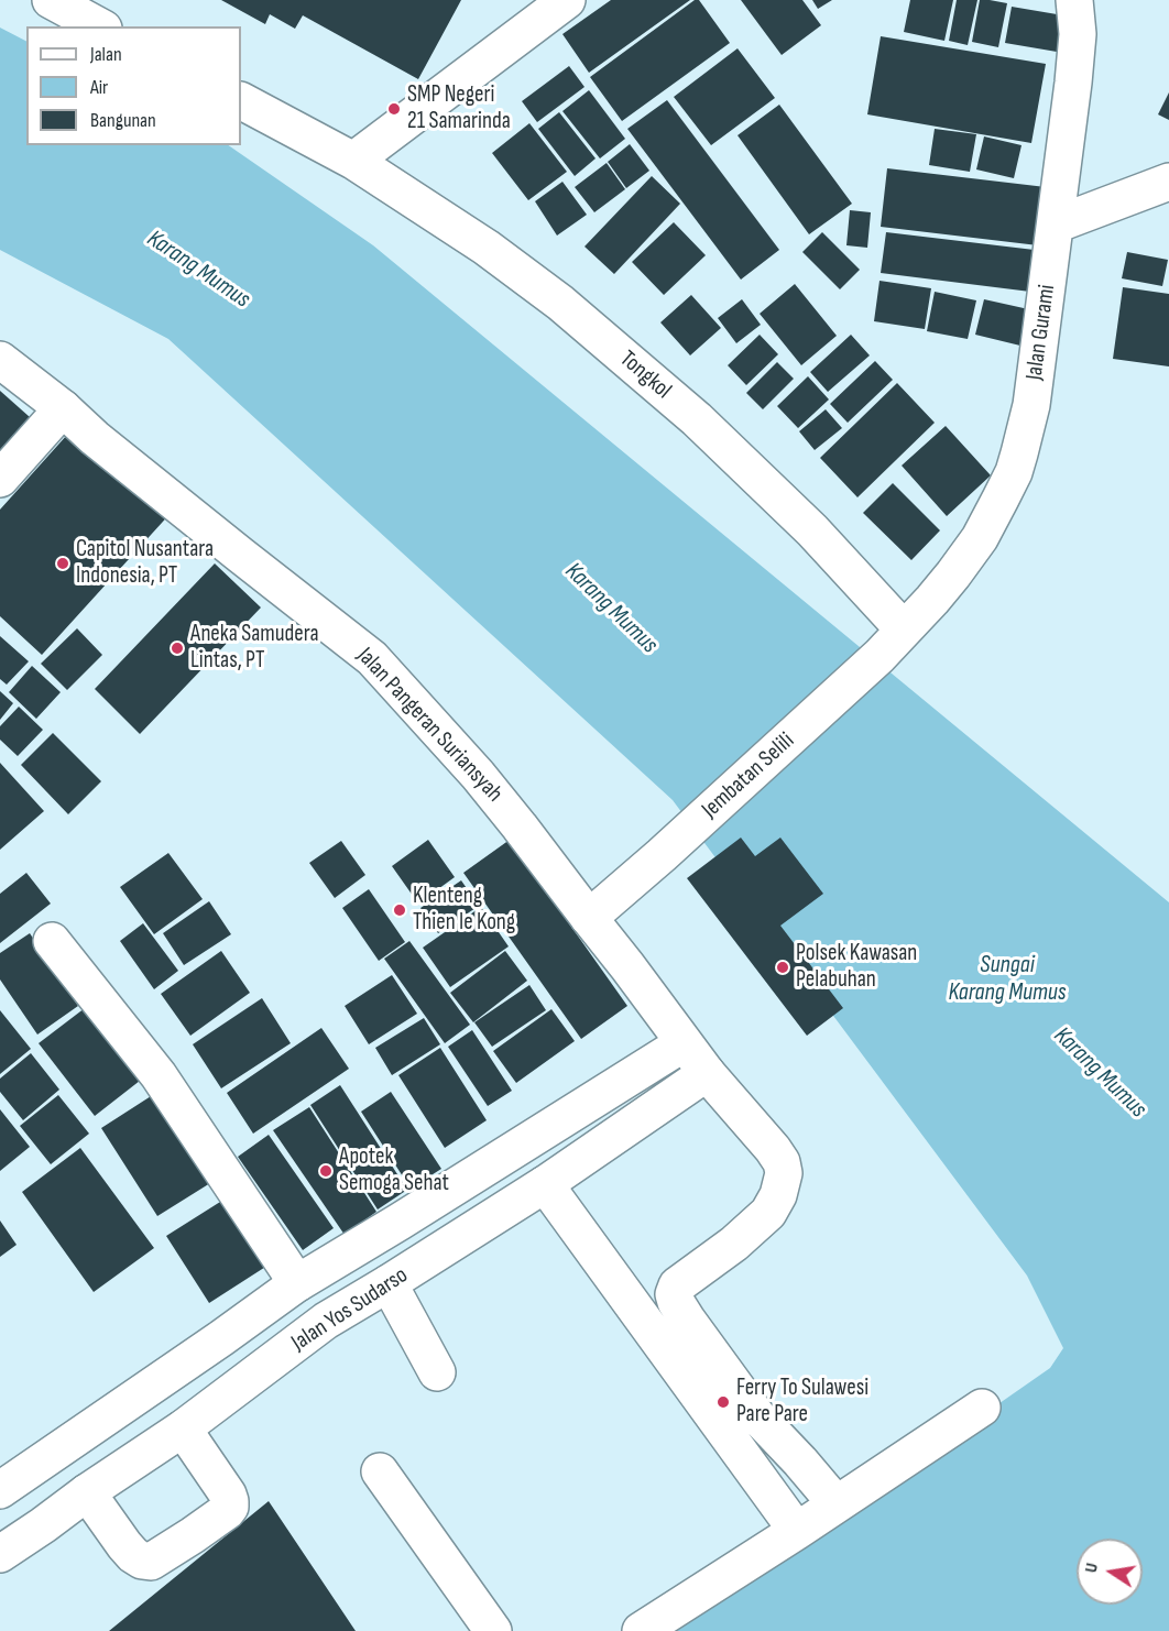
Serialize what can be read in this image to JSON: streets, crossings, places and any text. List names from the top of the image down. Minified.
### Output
{"streets":{"main road":["Jalan Gurami","Tongkol","Jalan Pangeran Suriansyah","Jembatan Selili","Jalan Yos Sudarso"]},"crossings":[["Jalan Gurami","Tongkol"],["Jalan Gurami","Jembatan Selili"],["Tongkol","Jembatan Selili"],["Jalan Pangeran Suriansyah","Jembatan Selili"],["Jalan Pangeran Suriansyah","Jalan Yos Sudarso"]],"water":["Karang Mumus","Sungai Karang Mumus"],"places":["SMP Negeri 21 Samarinda","Capitol Nusantara Indonesia, PT","Aneka Samudera Lintas, PT","Klenteng Thien Ie Kong","Polsek Kawasan Pelabuhan","Apotek Semoga Sehat","Ferry To Sulawesi Pare Pare"],"legend":["Jalan","Air","Bangunan"],"north":"left"}
